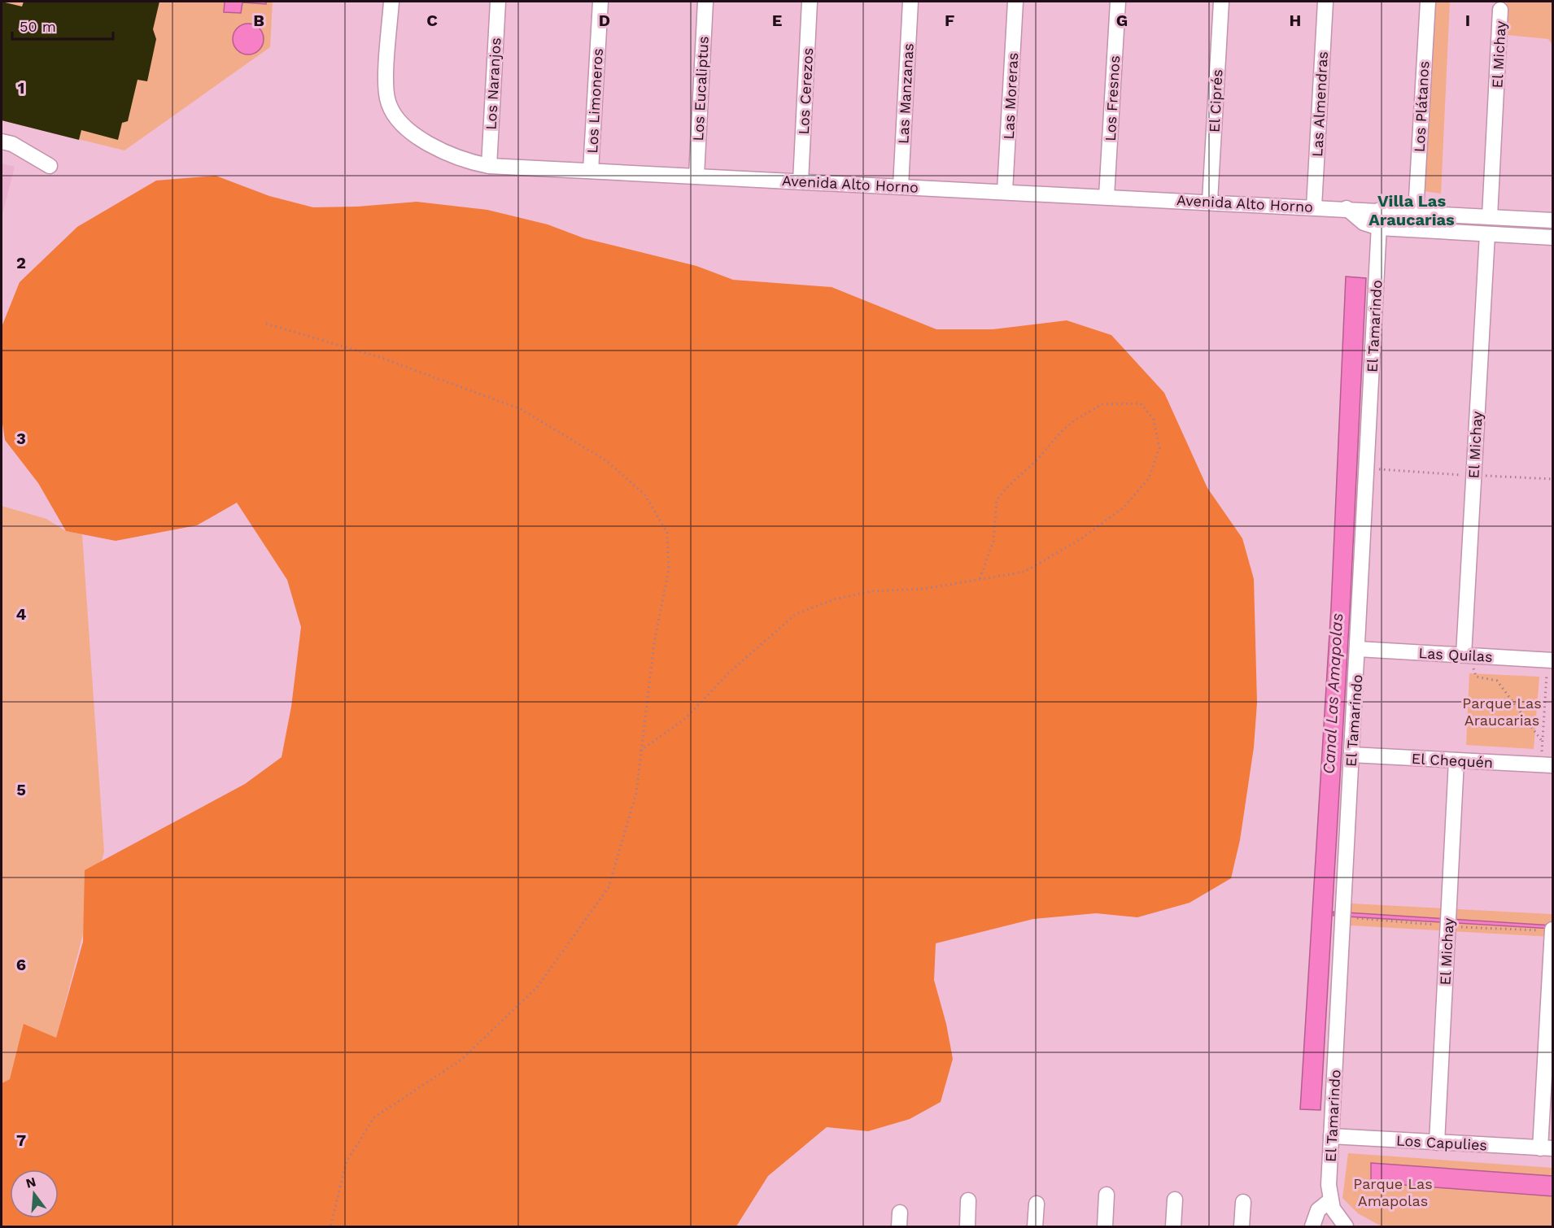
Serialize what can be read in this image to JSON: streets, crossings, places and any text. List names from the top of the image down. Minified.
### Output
{"streets":{"street":["El Michay","Los Naranjos","Los Eucaliptus","Los Cerezos","Las Manzanas","Las Moreras","Los Fresnos","Los Limoneros","El Ciprés","Las Almendras","Los Plátanos","Avenida Alto Horno","El Tamarindo","Las Quilas","El Chequén","Los Capulies"]},"crossings":[["El Michay","Avenida Alto Horno"],["El Michay","Las Quilas"],["El Michay","El Chequén"],["El Michay","Los Capulies"],["Los Naranjos","Avenida Alto Horno"],["Los Eucaliptus","Avenida Alto Horno"],["Los Cerezos","Avenida Alto Horno"],["Las Manzanas","Avenida Alto Horno"],["Las Moreras","Avenida Alto Horno"],["Los Fresnos","Avenida Alto Horno"],["Los Limoneros","Avenida Alto Horno"],["El Ciprés","Avenida Alto Horno"],["Las Almendras","Avenida Alto Horno"],["Los Plátanos","Avenida Alto Horno"],["Avenida Alto Horno","El Tamarindo"],["El Tamarindo","Las Quilas"],["El Tamarindo","El Chequén"],["El Tamarindo","Los Capulies"]],"districts":["Villa Las Araucarias"],"water":["Canal Las Amapolas"],"parks":["Parque Las Araucarias","Parque Las Amapolas"],"scale_bar":"50 m","north":"top","grid":{"columns":["B","C","D","E","F","G","H","I"],"rows":["1","2","3","4","5","6","7"]}}
